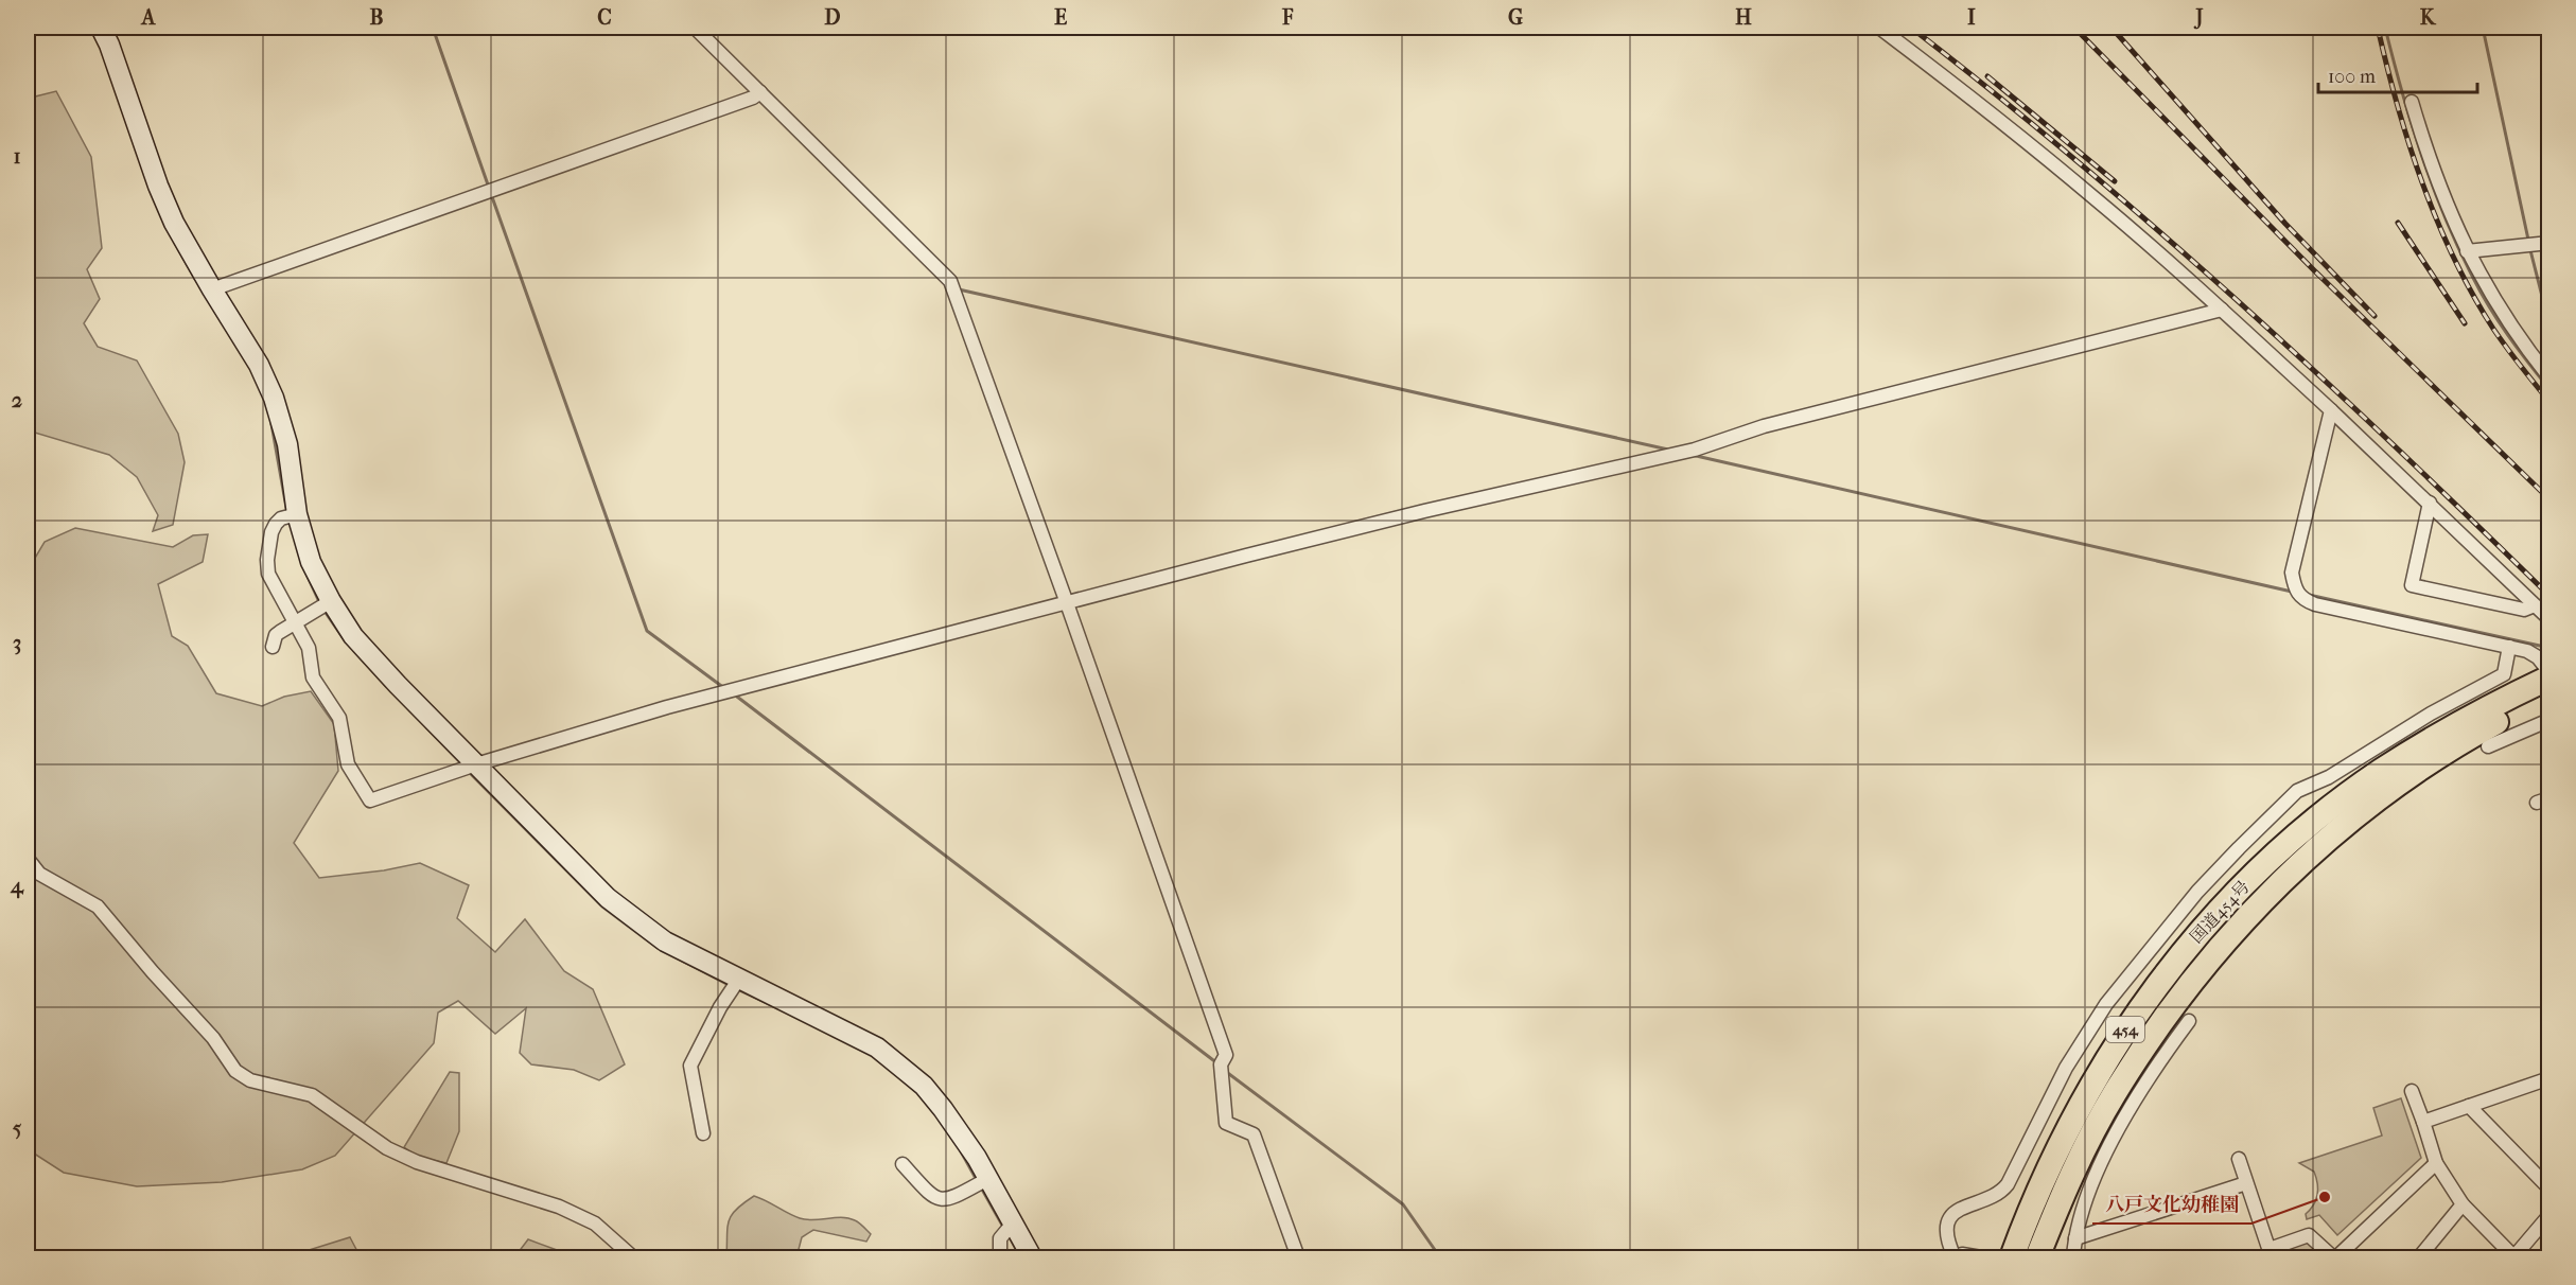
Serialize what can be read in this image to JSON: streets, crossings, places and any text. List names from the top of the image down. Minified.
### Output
{"streets":{"highway":["国道454号","454"]},"places":["八戸文化幼稚園"],"scale_bar":"100 m","grid":{"columns":["A","B","C","D","E","F","G","H","I","J","K"],"rows":["1","2","3","4","5"]}}
